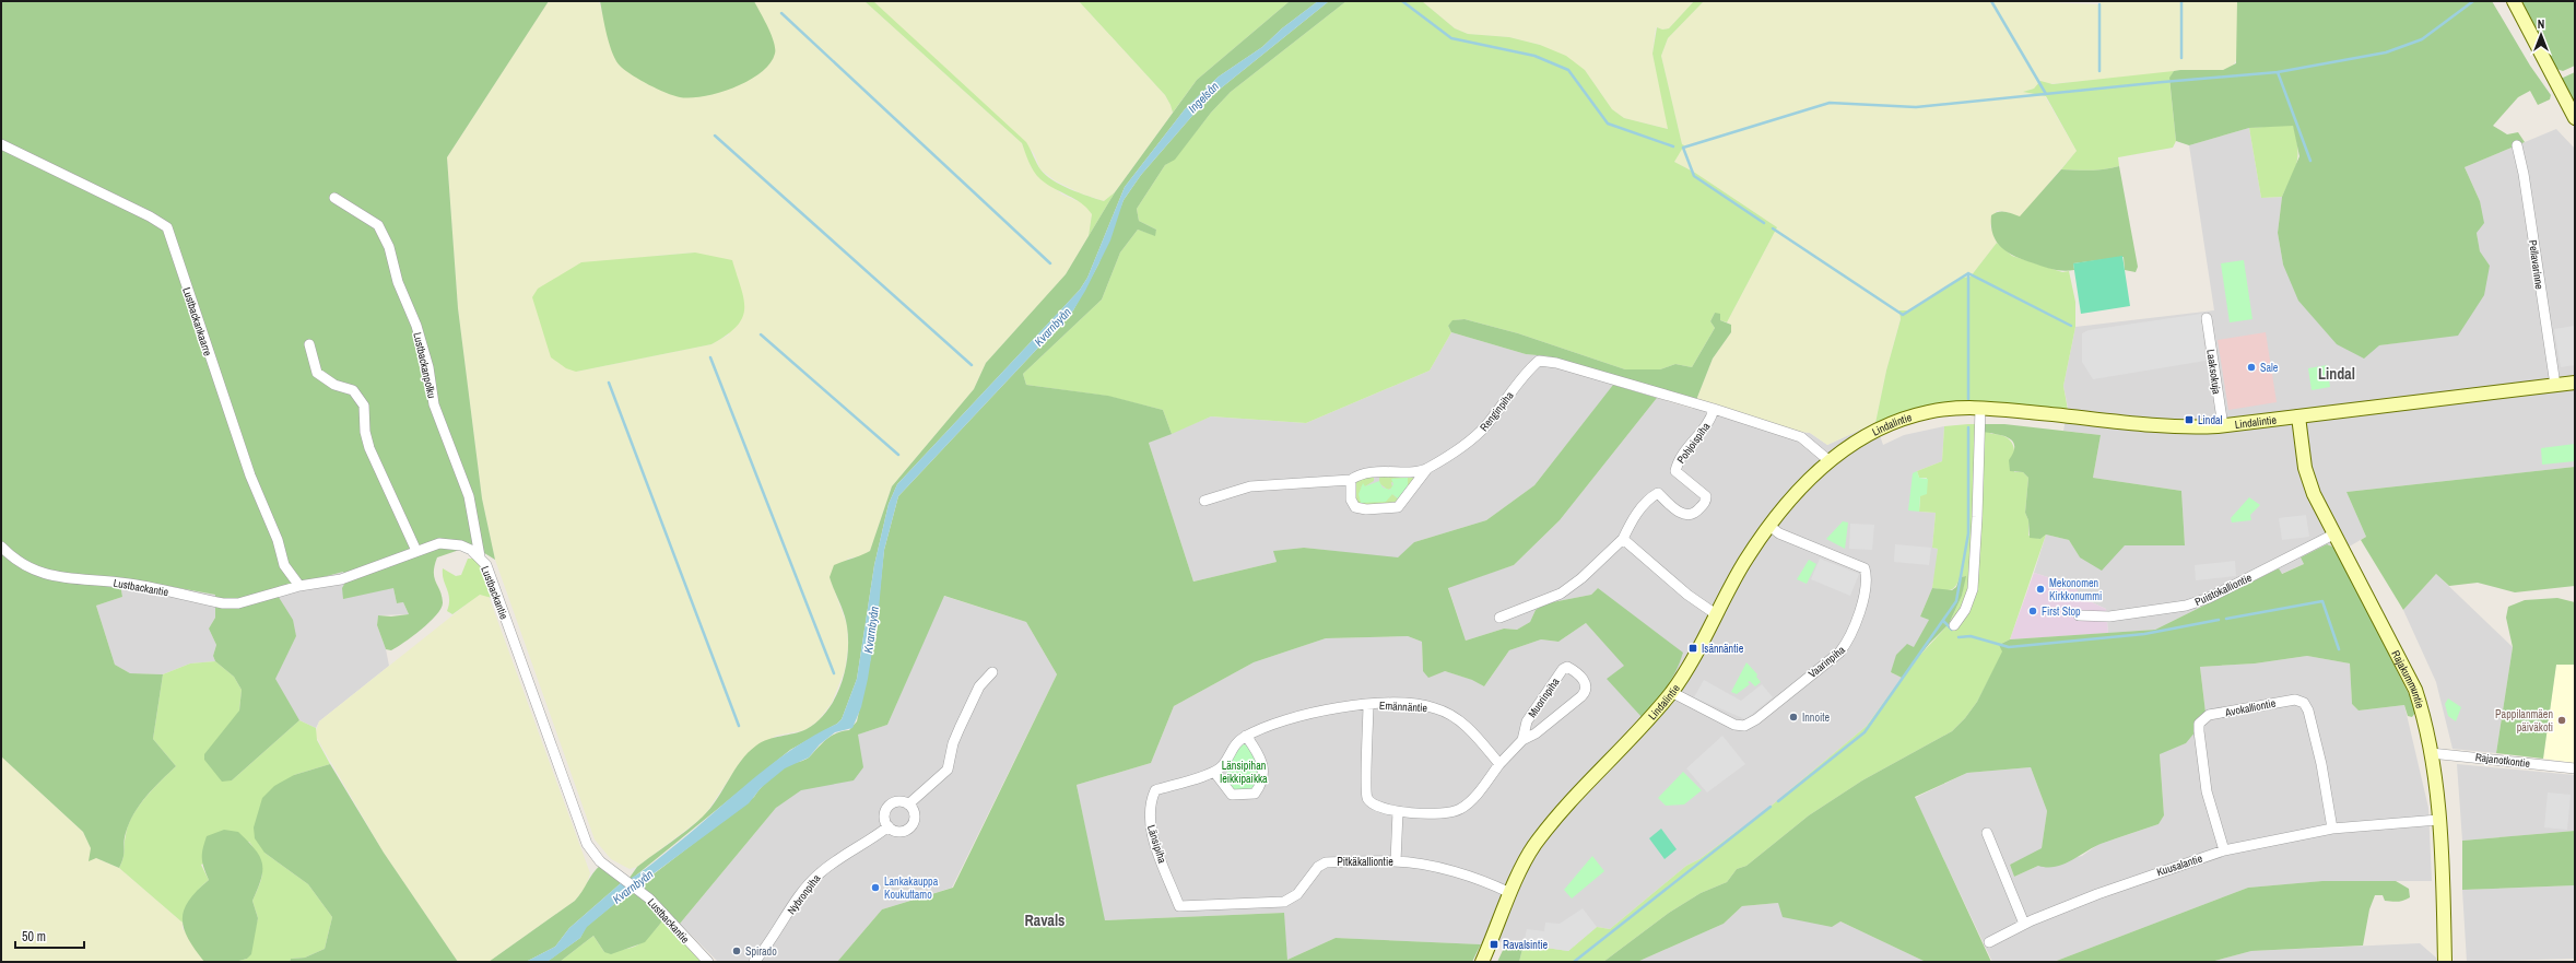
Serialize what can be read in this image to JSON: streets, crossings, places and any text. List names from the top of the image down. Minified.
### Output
{"streets":{"street":["Pellavarinne","Lustbackankaarre","Lustbackanpolku","Laaksokuja","Renginpiha","Lindalintie","Pohjoispiha","Lustbackantie","Puistokalliontie","Vaarinpiha","Rajakummuntie","Muorinpiha","Emännäntie","Avokalliontie","Rajanotkontie","Länsipiha","Pitkäkalliontie","Kuusalantie","Nybronpiha"]},"crossings":[["Pellavarinne","Lindalintie"],["Lustbackankaarre","Lustbackantie"],["Lustbackanpolku","Lustbackantie"],["Laaksokuja","Lindalintie"],["Renginpiha","Pohjoispiha"],["Lindalintie","Pohjoispiha"],["Lindalintie","Vaarinpiha"],["Lindalintie","Rajakummuntie"],["Lindalintie","Pitkäkalliontie"],["Puistokalliontie","Rajakummuntie"],["Rajakummuntie","Rajanotkontie"],["Rajakummuntie","Kuusalantie"],["Muorinpiha","Emännäntie"],["Muorinpiha","Länsipiha"],["Emännäntie","Länsipiha"],["Avokalliontie","Kuusalantie"],["Länsipiha","Pitkäkalliontie"]],"districts":["Lindal","Ravals"],"water":["Ingelsån","Kvarnbyån"],"parks":["Länsipihan leikkipaikka"],"places":{"other":["Sale","Mekonomen Kirkkonummi","First Stop","Innoite","Pappilanmäen päiväkoti","Lankakauppa Koukuttamo","Spirado"],"transit":["Lindal","Isännäntie","Ravalsintie"]},"scale_bar":"50 m","north":"top"}
